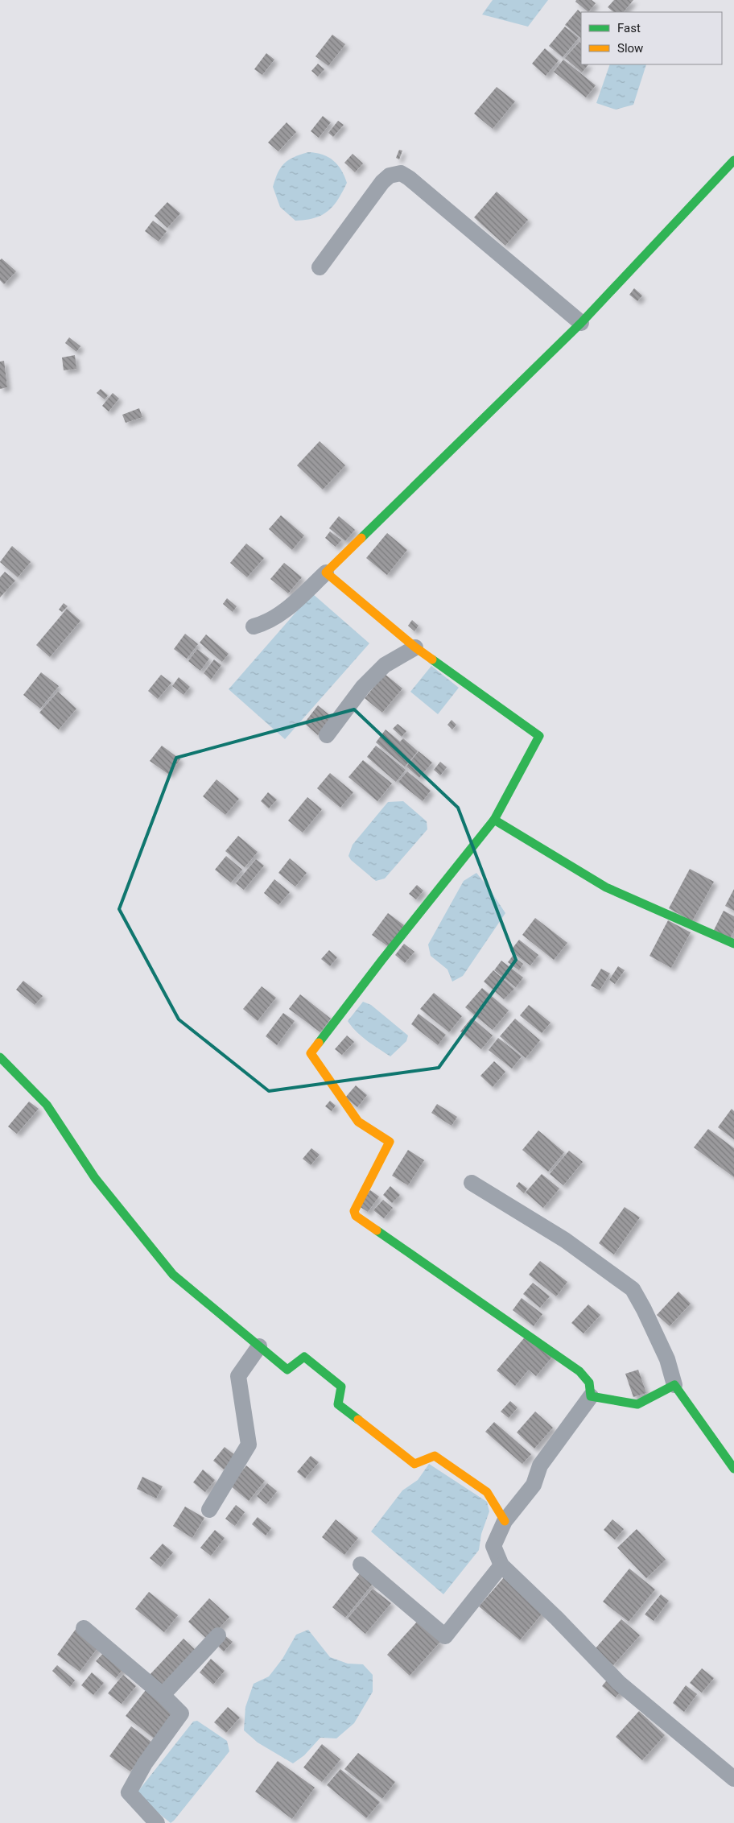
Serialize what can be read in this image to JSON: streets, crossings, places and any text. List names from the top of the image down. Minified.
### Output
{"legend":["Fast","Slow"]}
